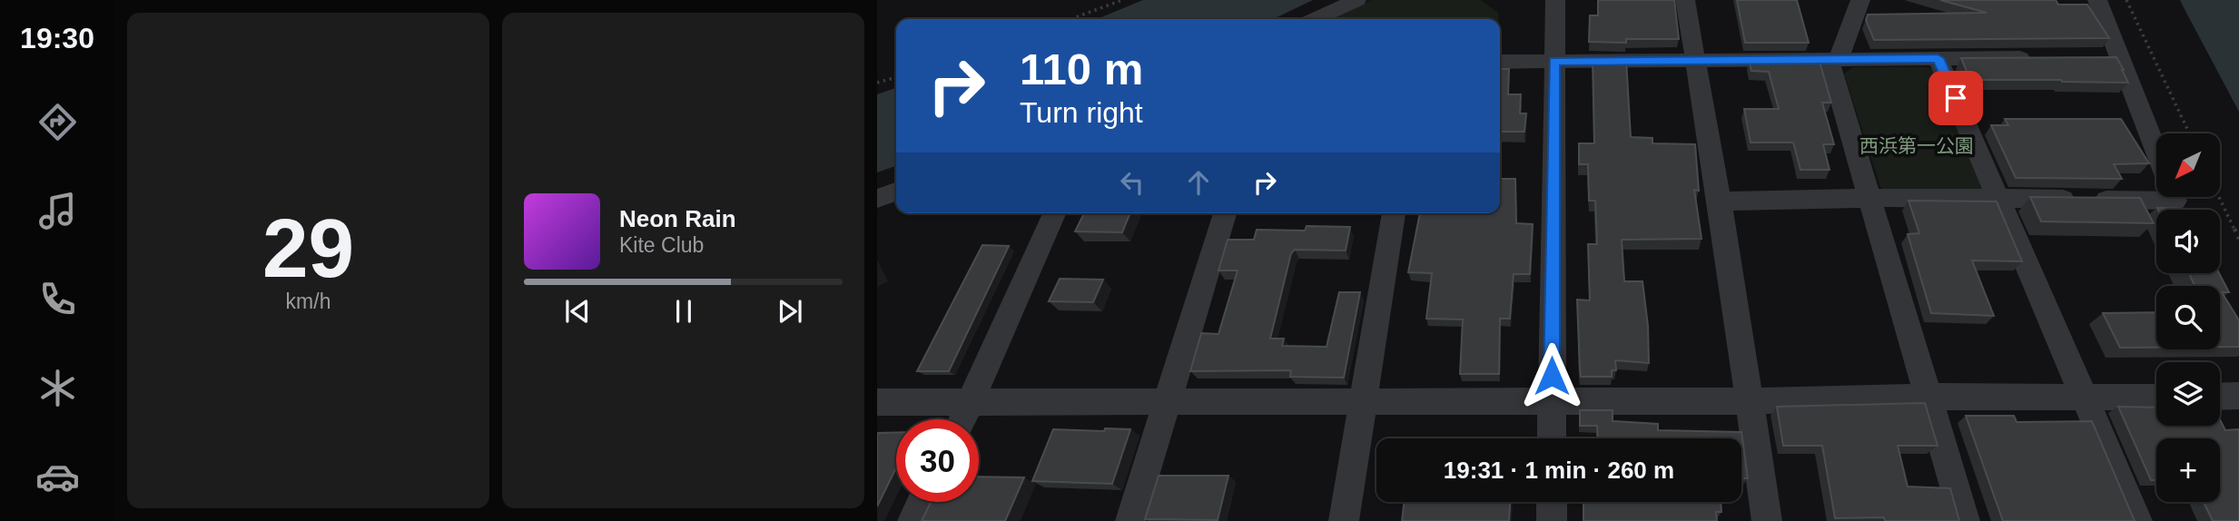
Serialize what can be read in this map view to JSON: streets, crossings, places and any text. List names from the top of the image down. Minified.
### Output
{"parks":["西浜第一公園"],"north":"bottom left","page":{"tabs":"19:30","tile":["29","km/h"],"turn":["110 m","Turn right"],"map_buttons":"+","song":["Neon Rain","Kite Club"],"limit":"30","trip":"19:31 · 1 min · 260 m"}}
